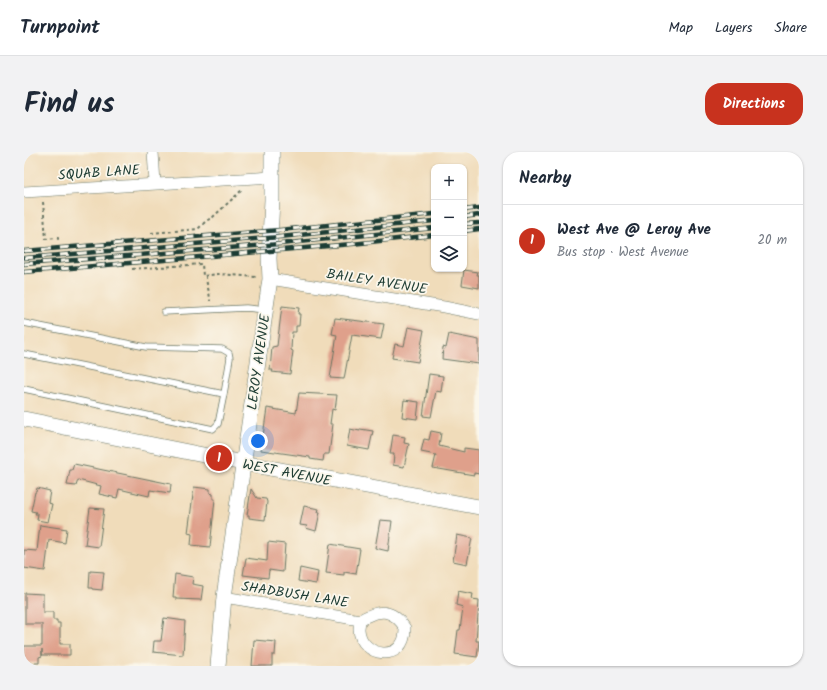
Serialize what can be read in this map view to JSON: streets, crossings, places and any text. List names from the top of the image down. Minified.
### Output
{"streets":{"street":["SQUAB LANE","BAILEY AVENUE","LEROY AVENUE","WEST AVENUE","SHADBUSH LANE"]},"crossings":[["SQUAB LANE","LEROY AVENUE"],["BAILEY AVENUE","LEROY AVENUE"],["LEROY AVENUE","WEST AVENUE"],["LEROY AVENUE","SHADBUSH LANE"]],"page":{"header":"Turnpoint","nav":["Map","Layers","Share"],"title":"Find us","buttons":"Directions","heading":"Nearby","map_buttons":["+","−"],"list":[{"mark":"1","name":"West Ave @ Leroy Ave","note":"Bus stop · West Avenue","value":"20 m"}],"pins":"1"}}
